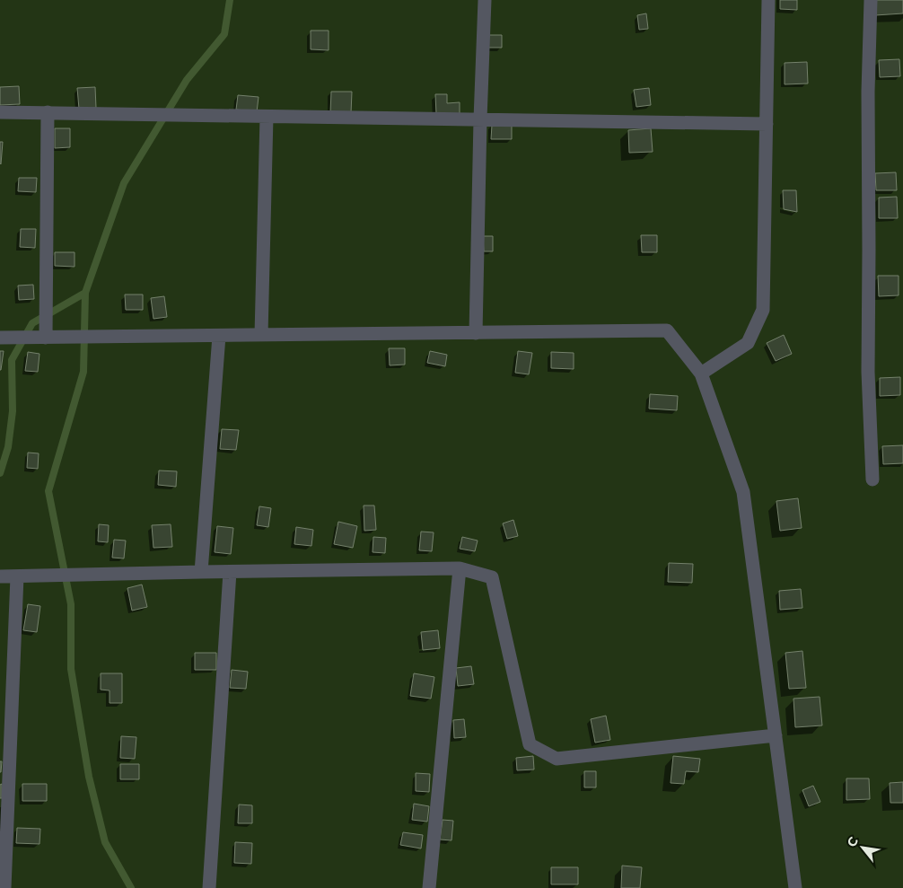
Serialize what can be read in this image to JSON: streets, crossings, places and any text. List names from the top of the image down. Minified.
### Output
{"north":"top left"}
